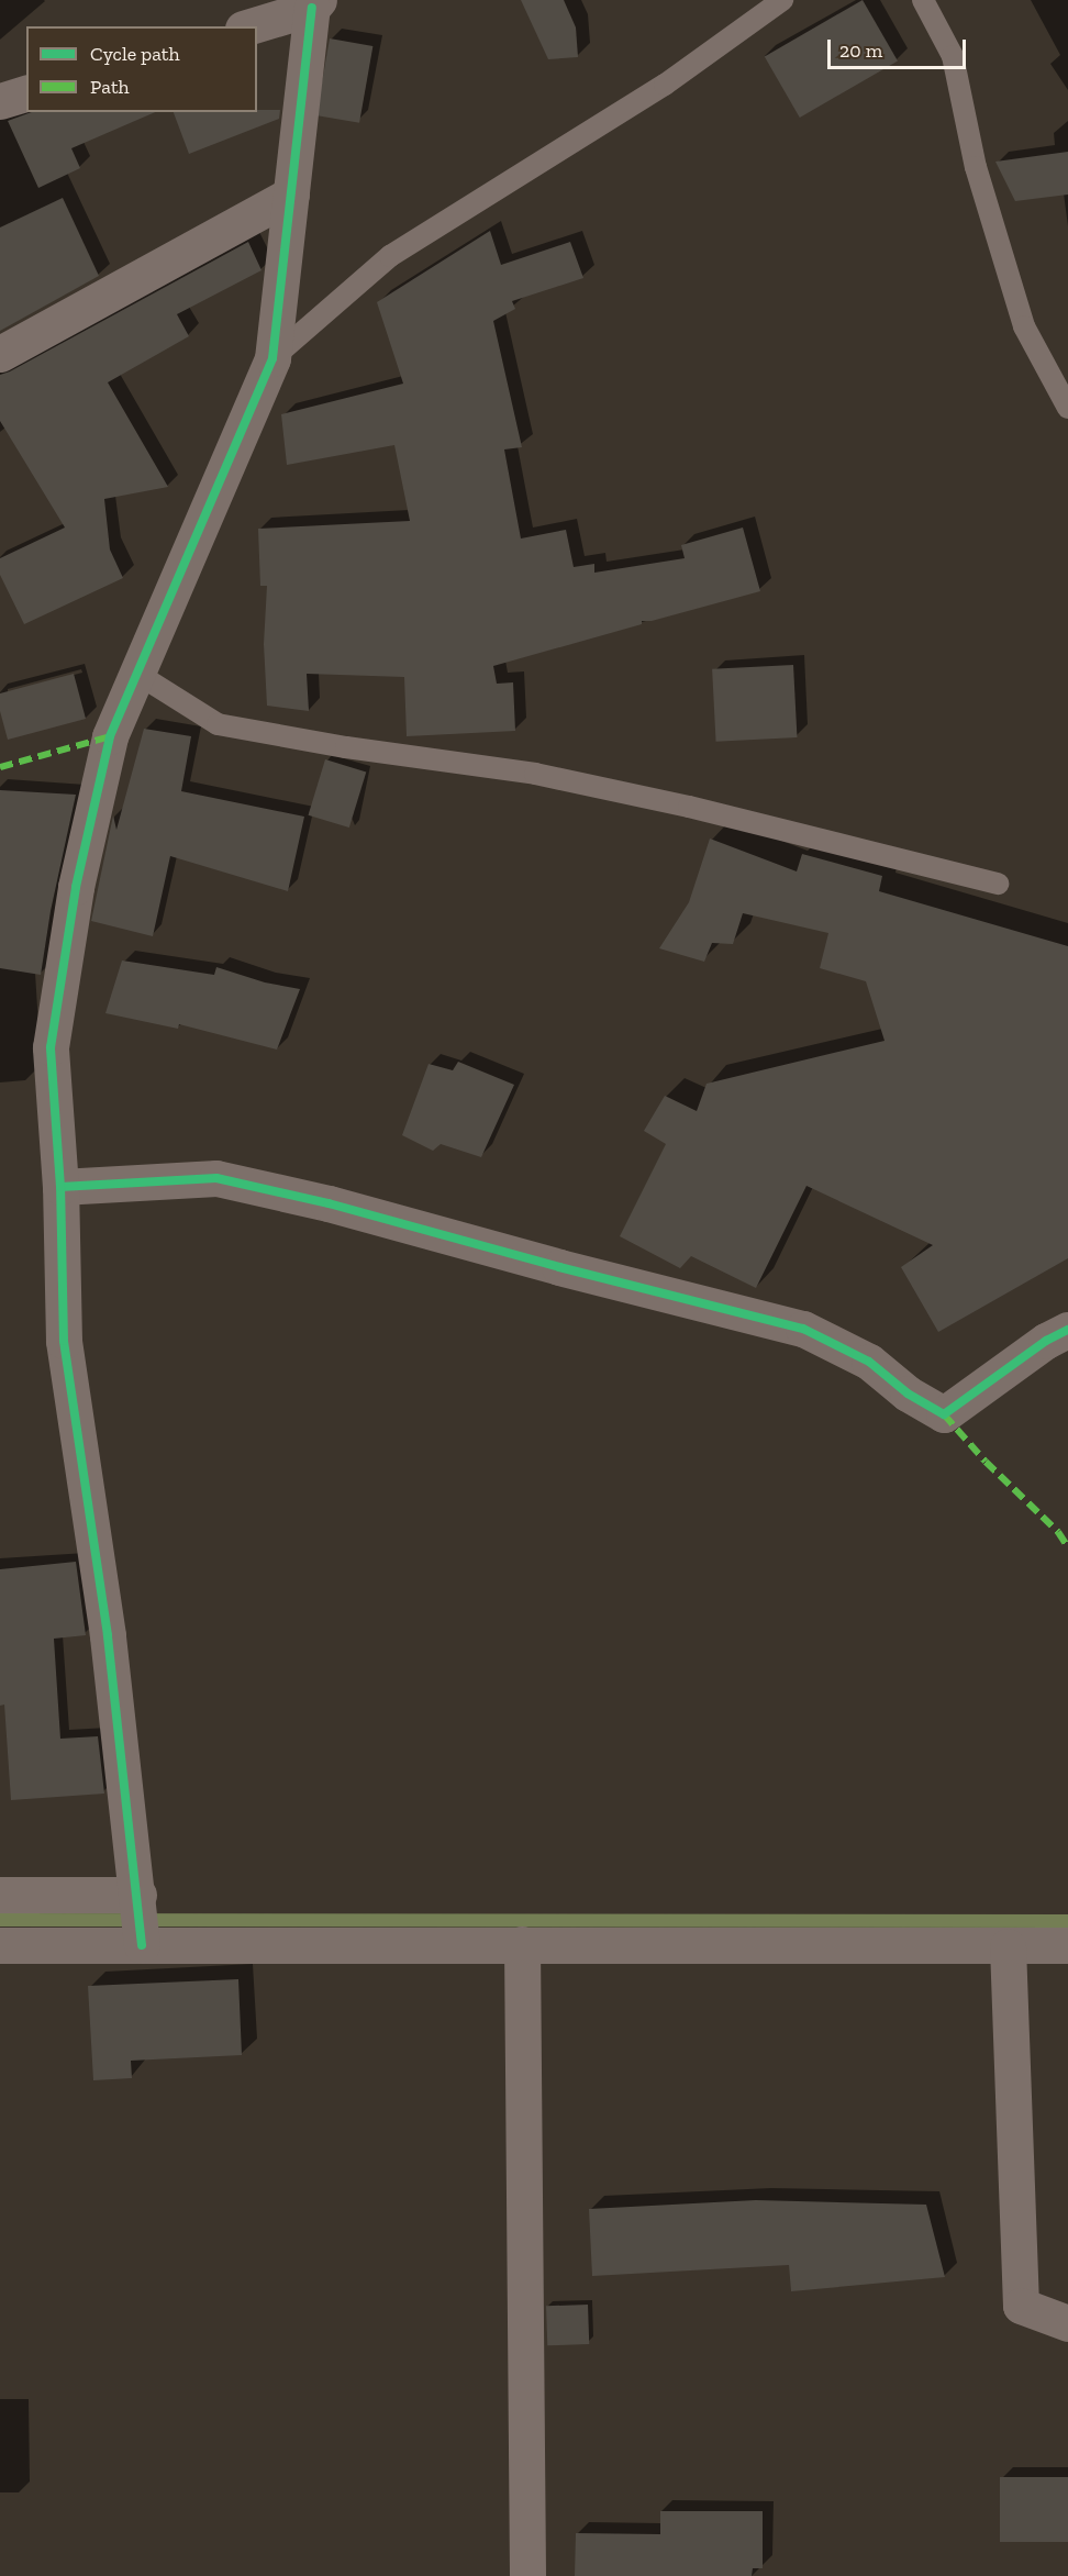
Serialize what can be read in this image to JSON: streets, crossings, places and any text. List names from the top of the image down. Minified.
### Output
{"legend":["Cycle path","Path"],"scale_bar":"20 m"}
